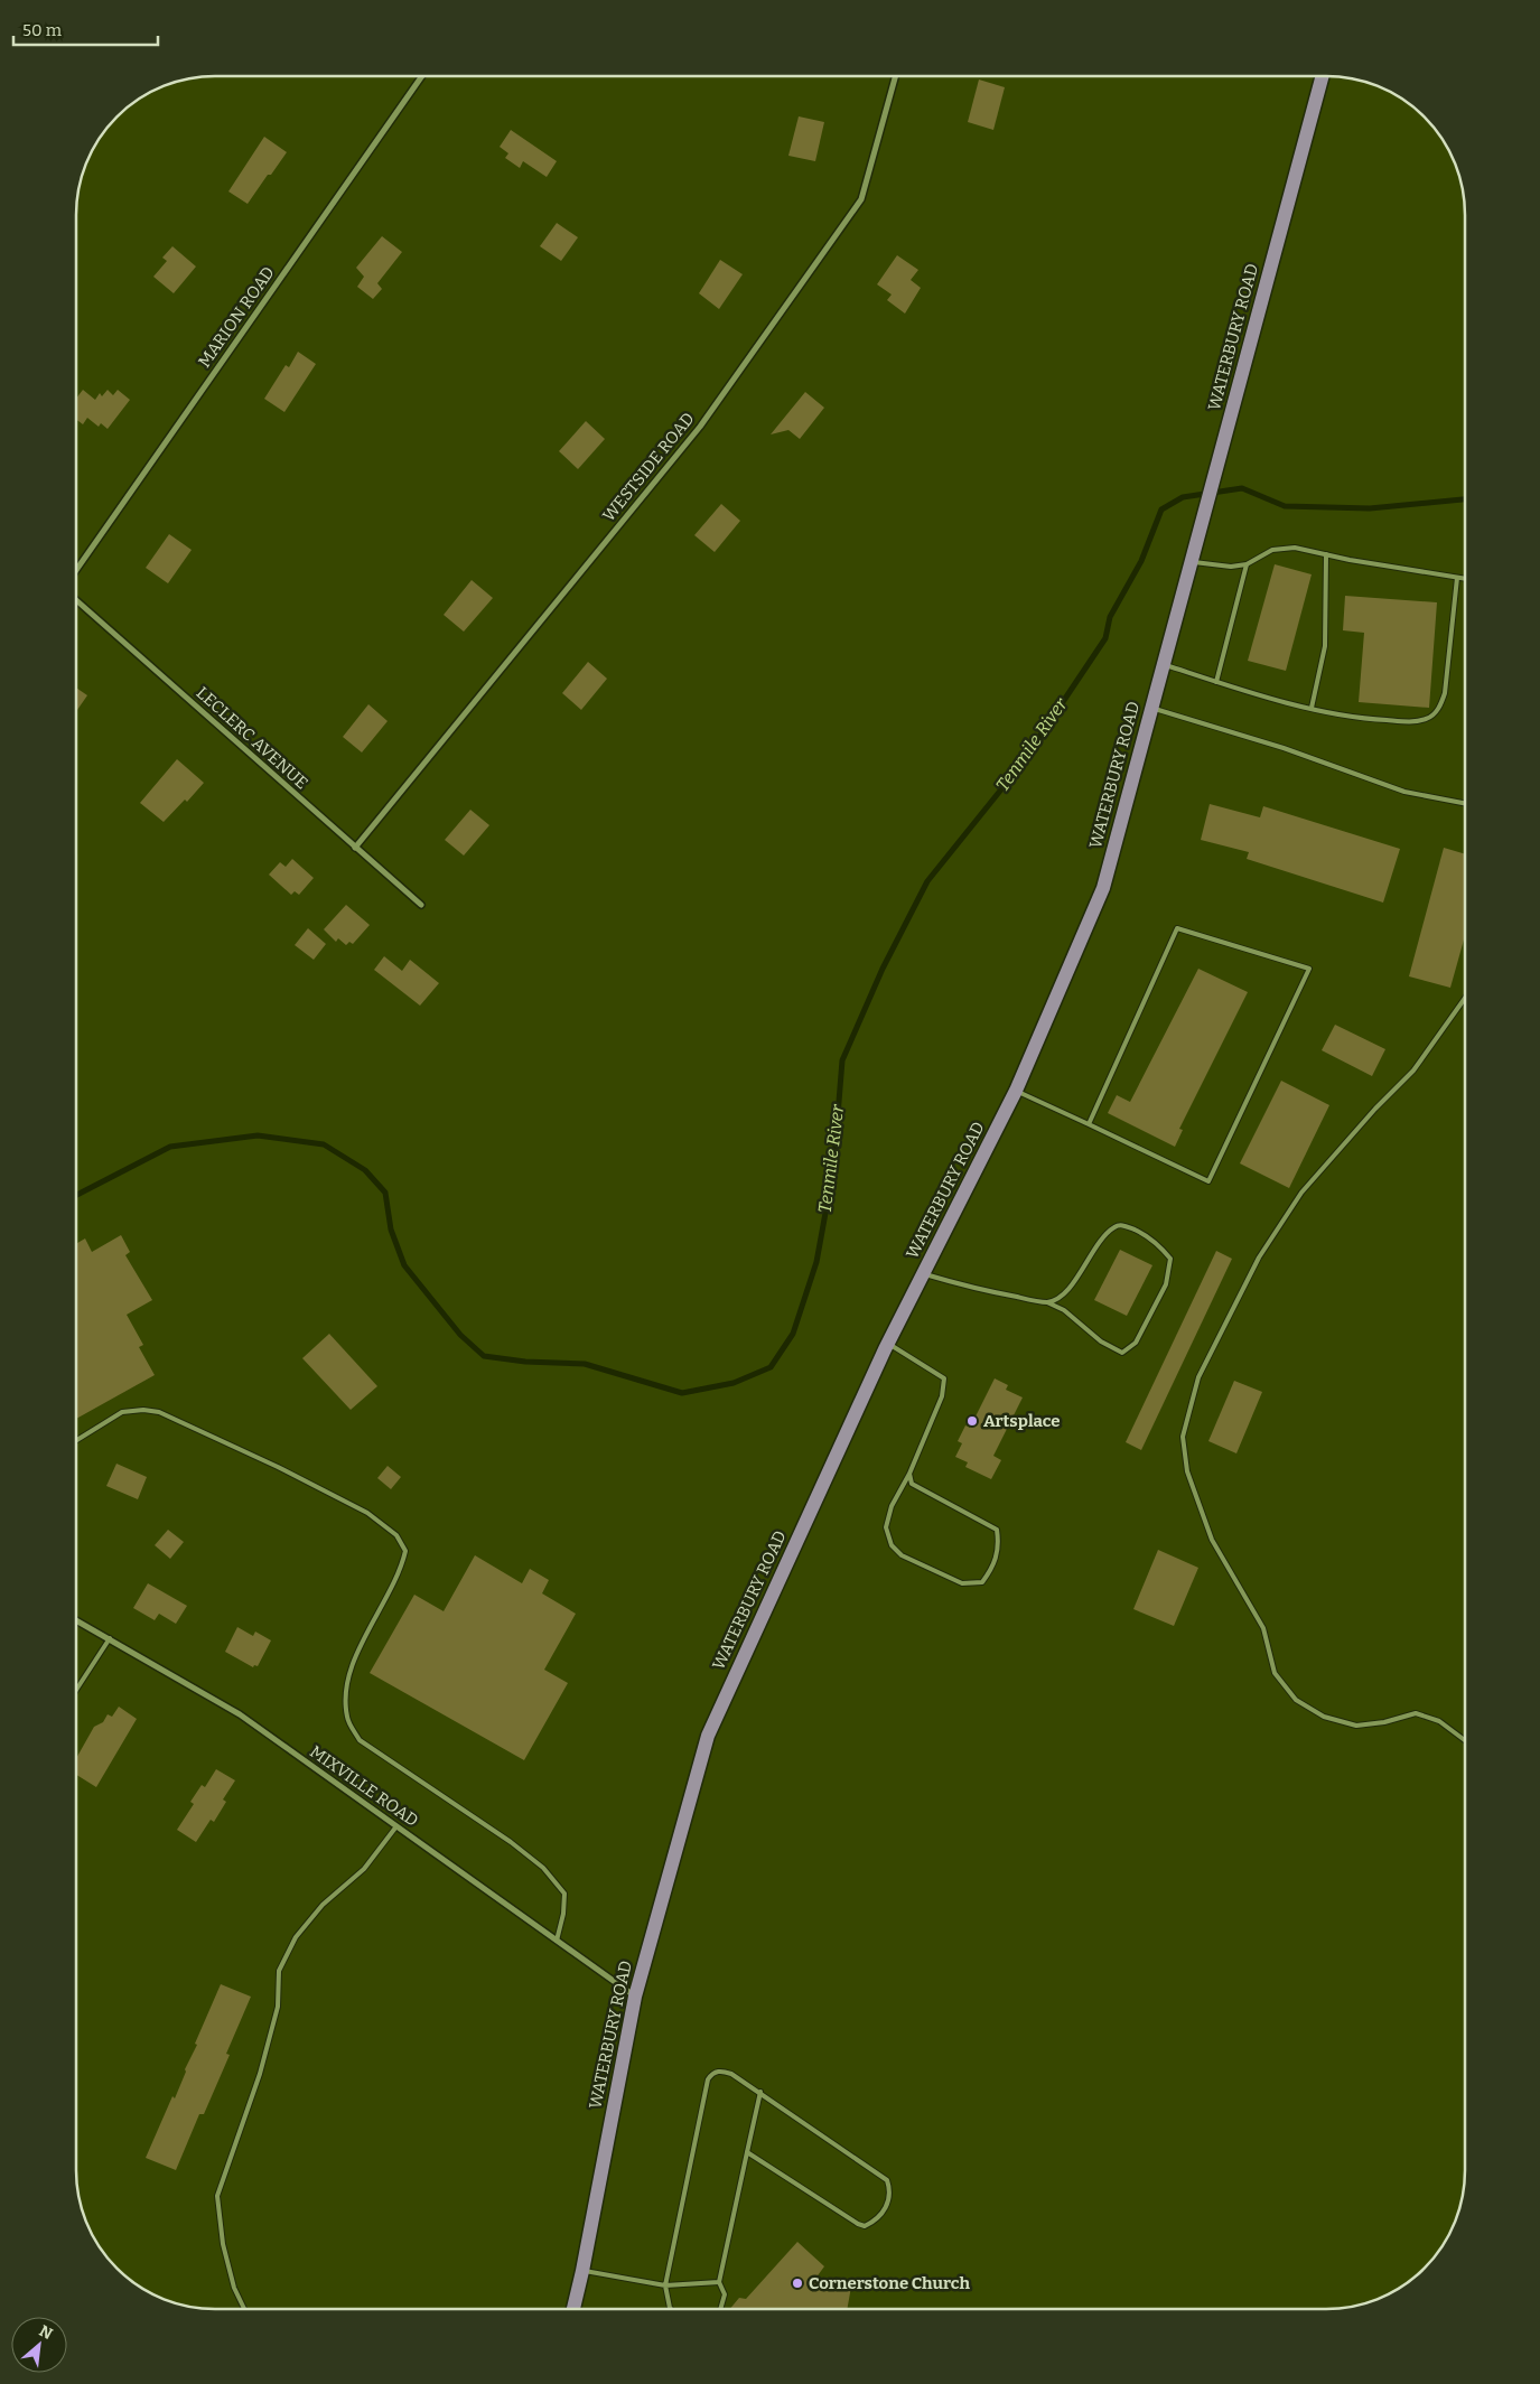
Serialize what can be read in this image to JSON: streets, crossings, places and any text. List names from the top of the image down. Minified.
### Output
{"streets":{"main road":["WATERBURY ROAD"],"street":["MARION ROAD","WESTSIDE ROAD","LECLERC AVENUE","MIXVILLE ROAD"]},"crossings":[["WATERBURY ROAD","MIXVILLE ROAD"],["WESTSIDE ROAD","LECLERC AVENUE"]],"water":["Tenmile River"],"places":["Artsplace","Cornerstone Church"],"scale_bar":"50 m","north":"top right"}
